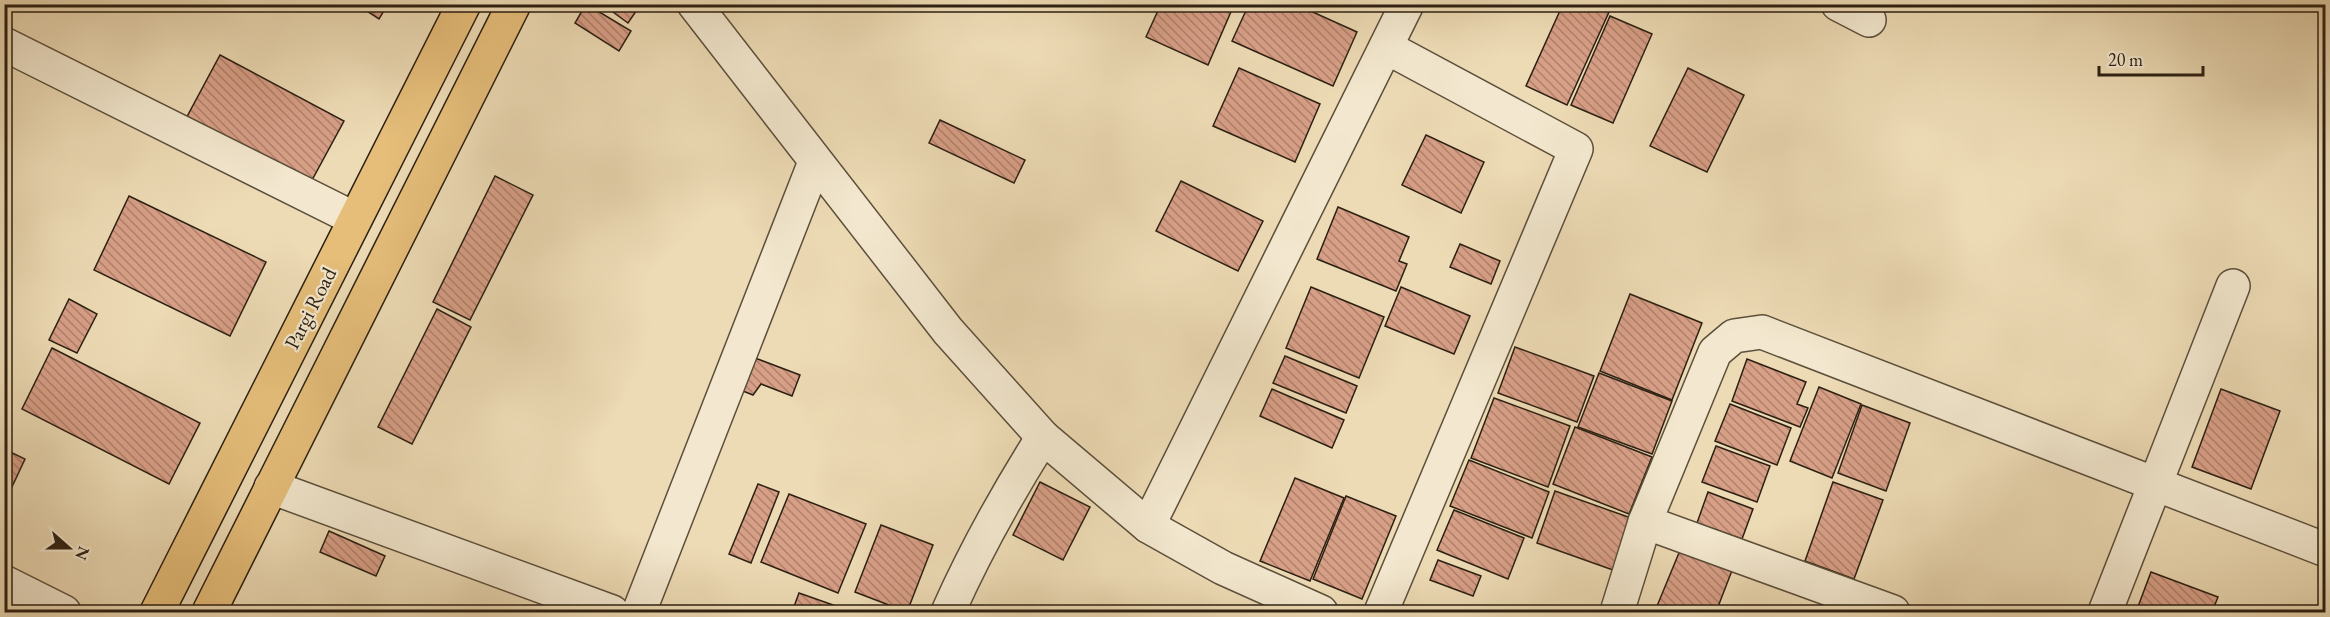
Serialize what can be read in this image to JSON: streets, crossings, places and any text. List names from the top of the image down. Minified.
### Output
{"streets":{"main road":["Pargi Road"]},"scale_bar":"20 m","north":"right"}
